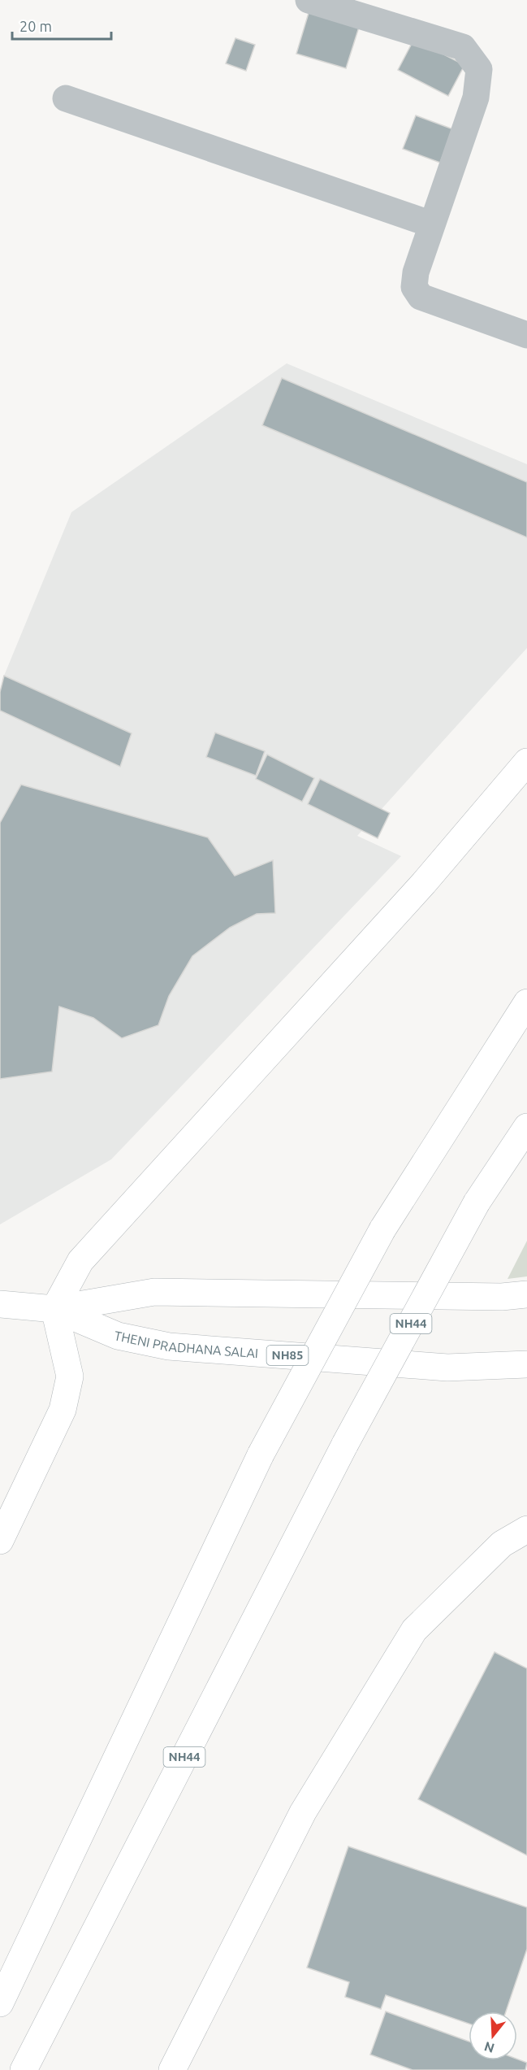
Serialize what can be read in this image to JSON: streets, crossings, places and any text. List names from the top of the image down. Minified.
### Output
{"streets":{"main road":["NH44","THENI PRADHANA SALAI","NH85"]},"scale_bar":"20 m","north":"bottom"}
